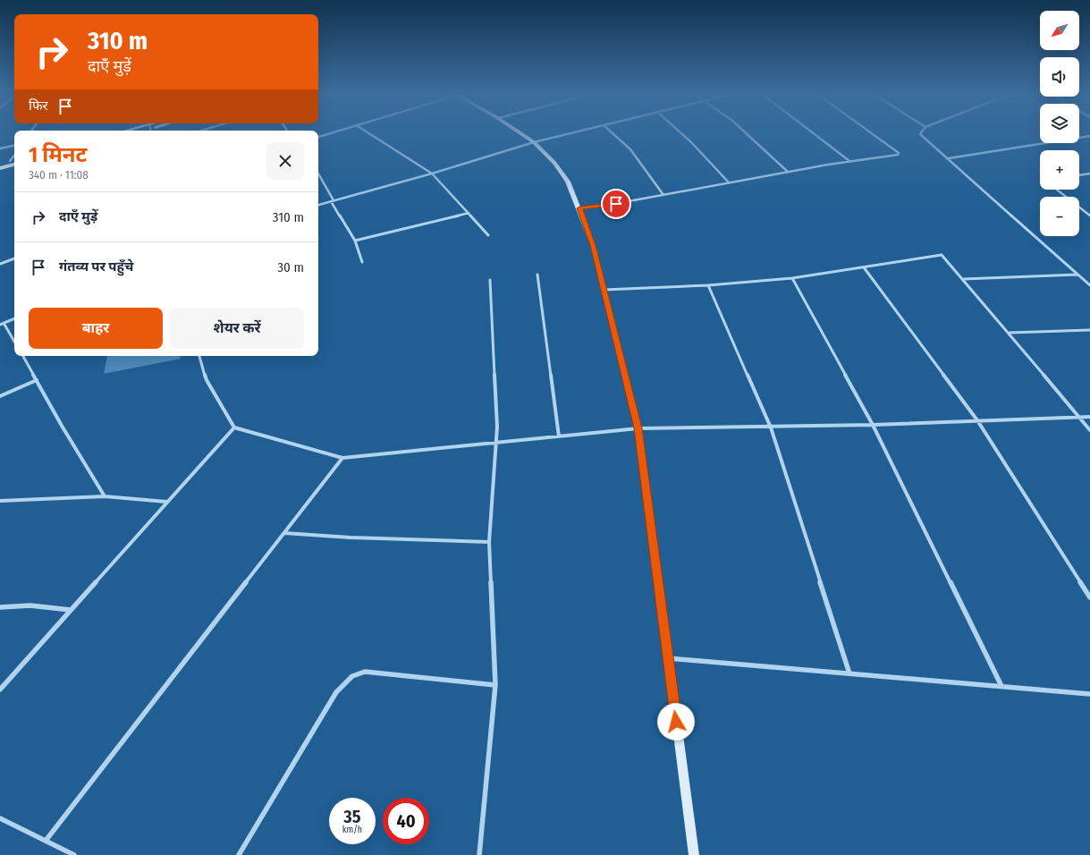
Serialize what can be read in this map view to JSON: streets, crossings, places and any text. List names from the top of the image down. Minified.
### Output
{"north":"bottom left","page":{"map_buttons":["+","−"],"turn":["310 m","दाएँ मुड़ें"],"then":"फिर","heading":["1 मिनट","340 m · 11:08"],"list":[{"name":"दाएँ मुड़ें","value":"310 m"},{"name":"गंतव्य पर पहुँचे","value":"30 m"}],"buttons":["बाहर","शेयर करें"],"speed":"35 km/h","limit":"40"}}
